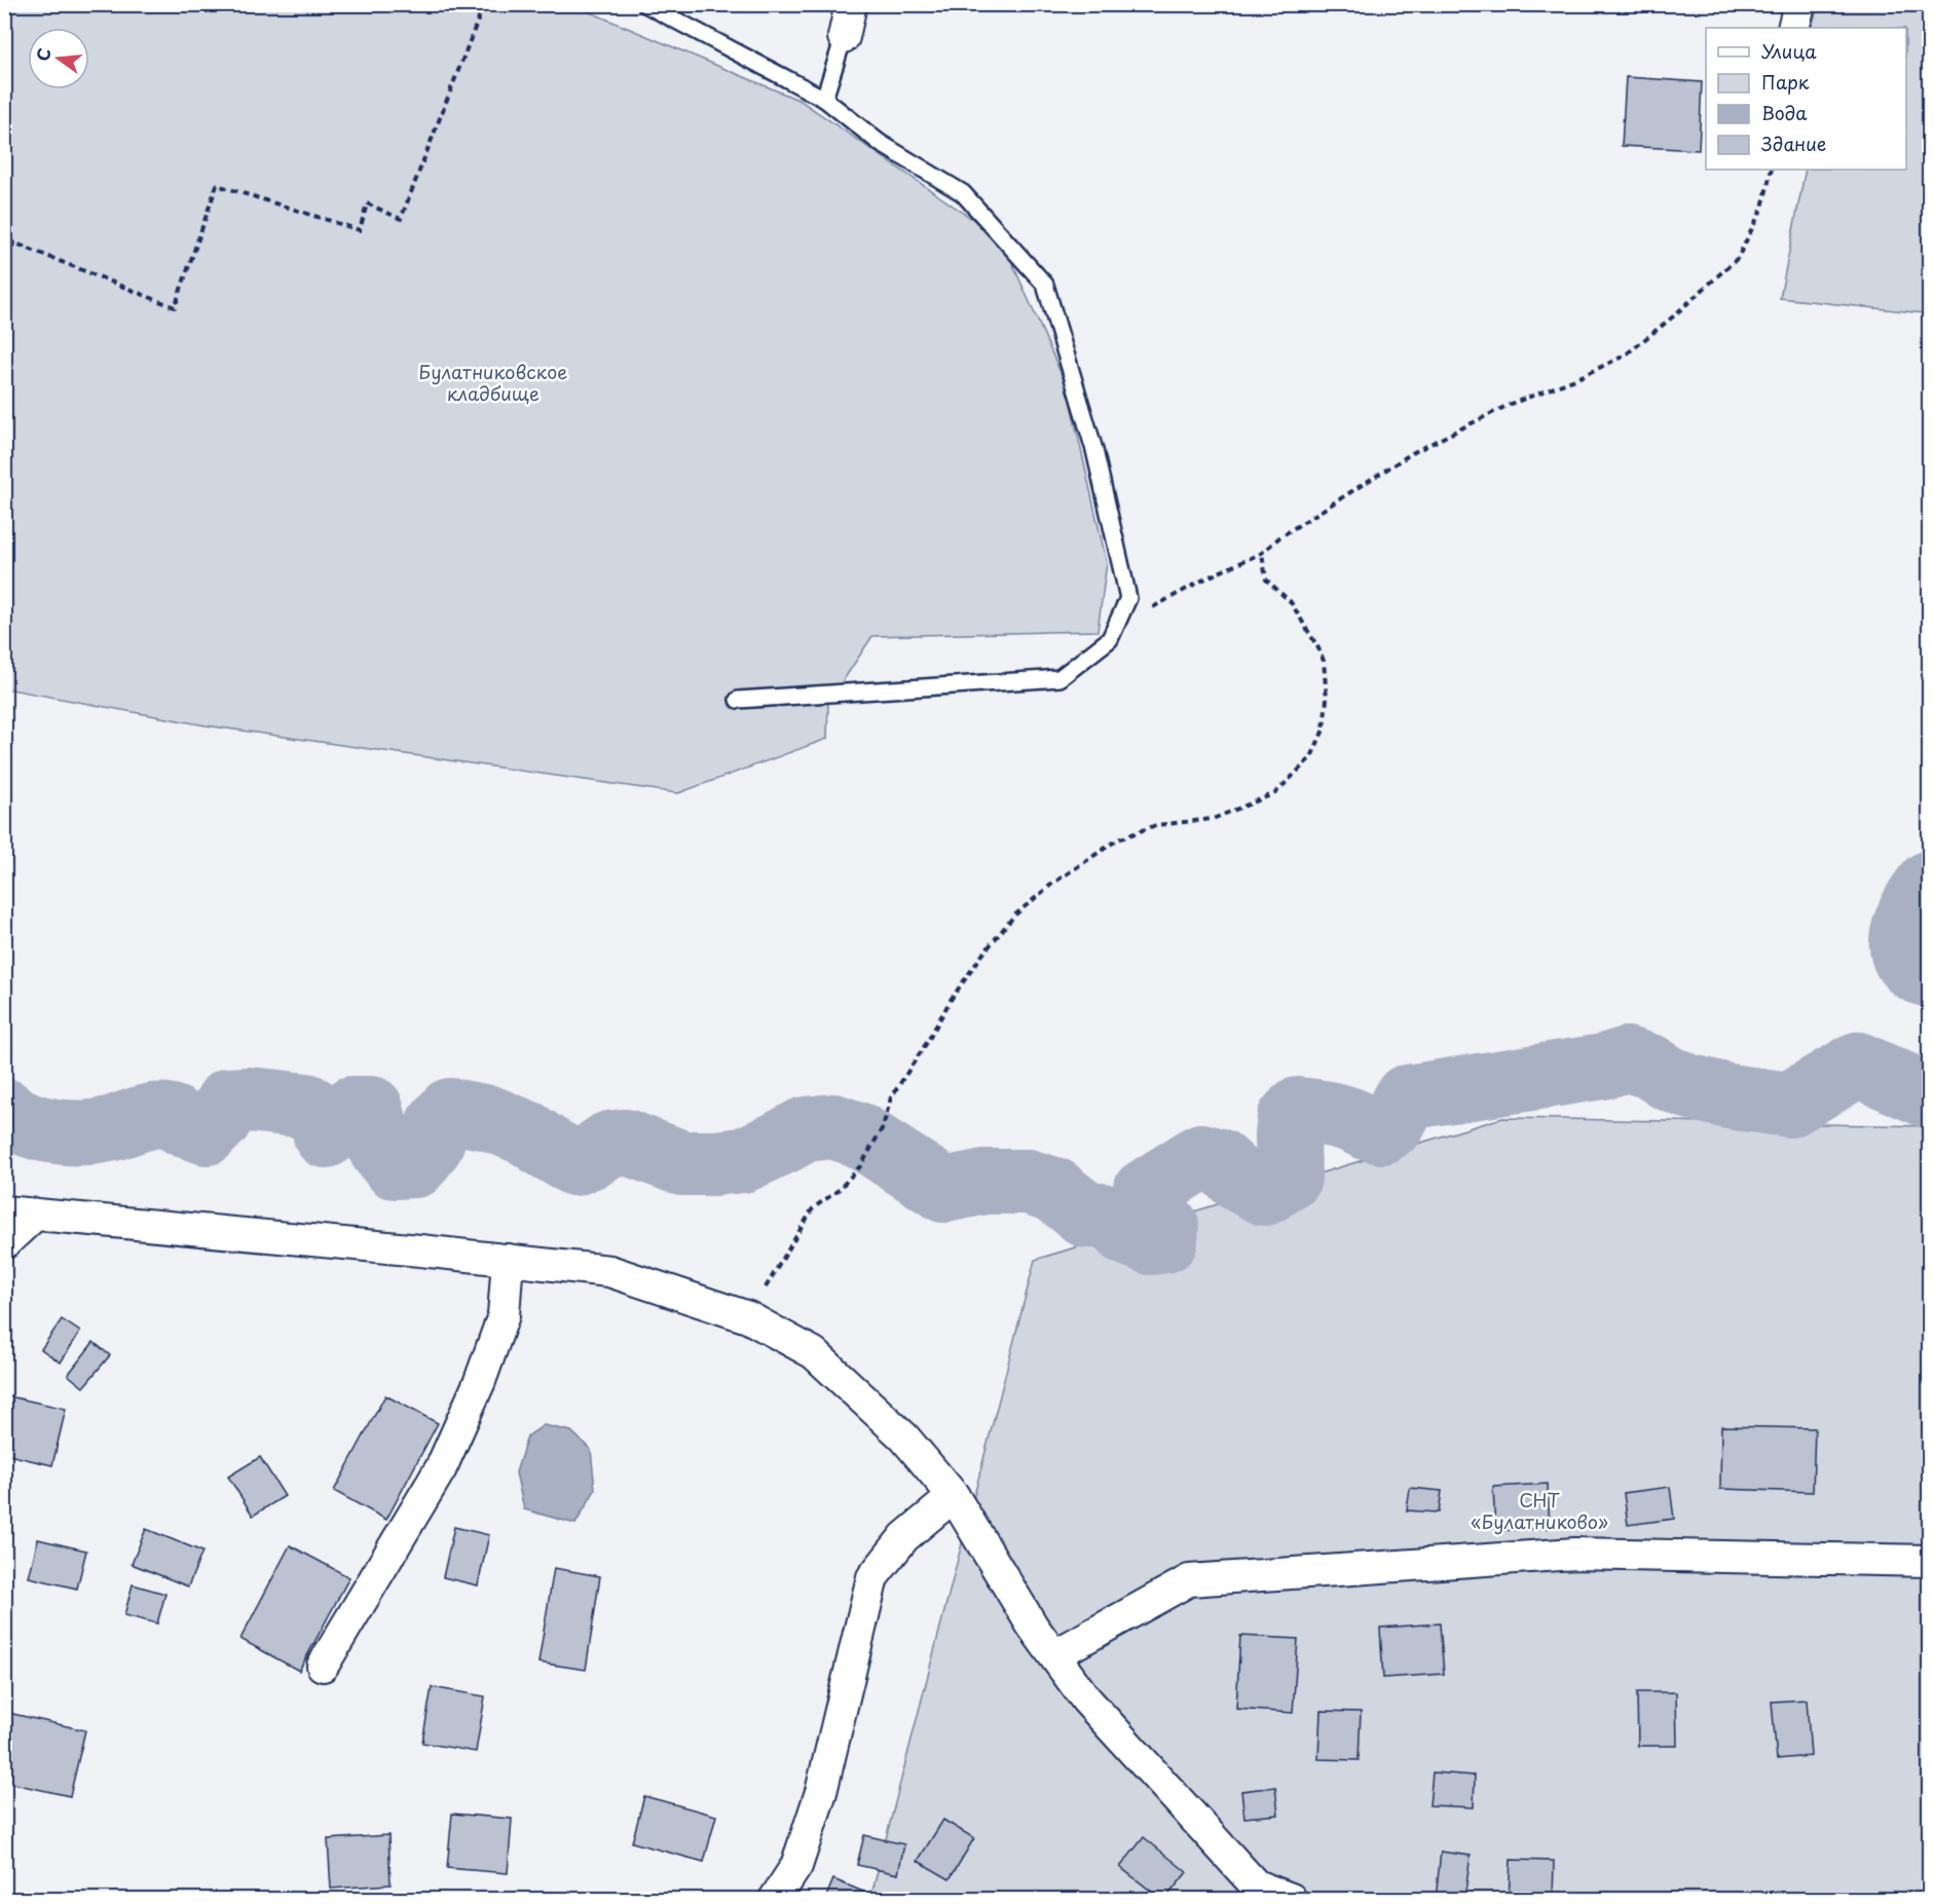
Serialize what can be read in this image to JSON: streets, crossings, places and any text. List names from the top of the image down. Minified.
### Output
{"parks":["Булатниковское кладбище","СНТ «Булатниково»"],"legend":["Улица","Парк","Вода","Здание"],"north":"left"}
